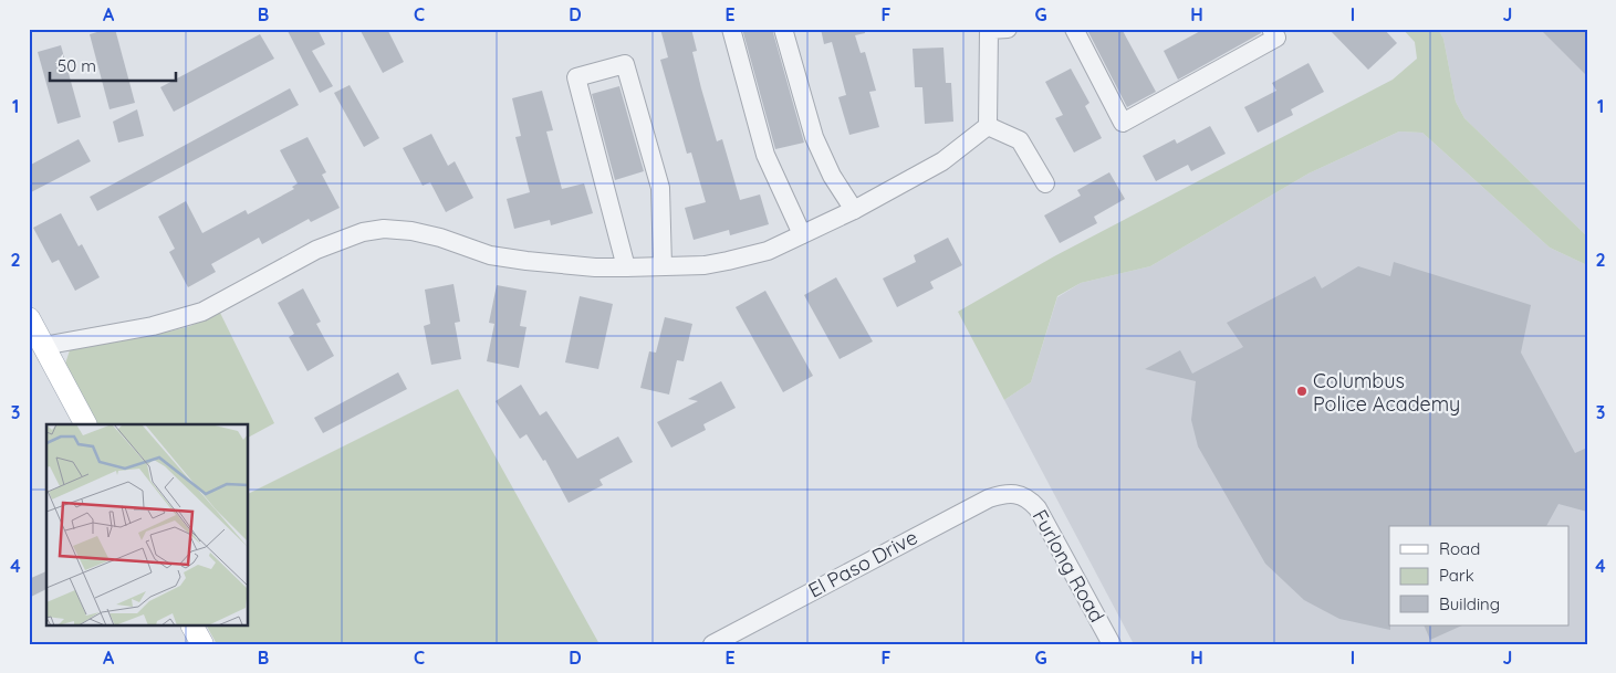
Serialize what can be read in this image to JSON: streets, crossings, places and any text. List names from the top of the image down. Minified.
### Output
{"streets":{"street":["El Paso Drive","Furlong Road"]},"crossings":[["El Paso Drive","Furlong Road"]],"places":["Columbus Police Academy"],"legend":["Road","Park","Building"],"scale_bar":"50 m","grid":{"columns":["A","B","C","D","E","F","G","H","I","J"],"rows":["1","2","3","4"]}}
